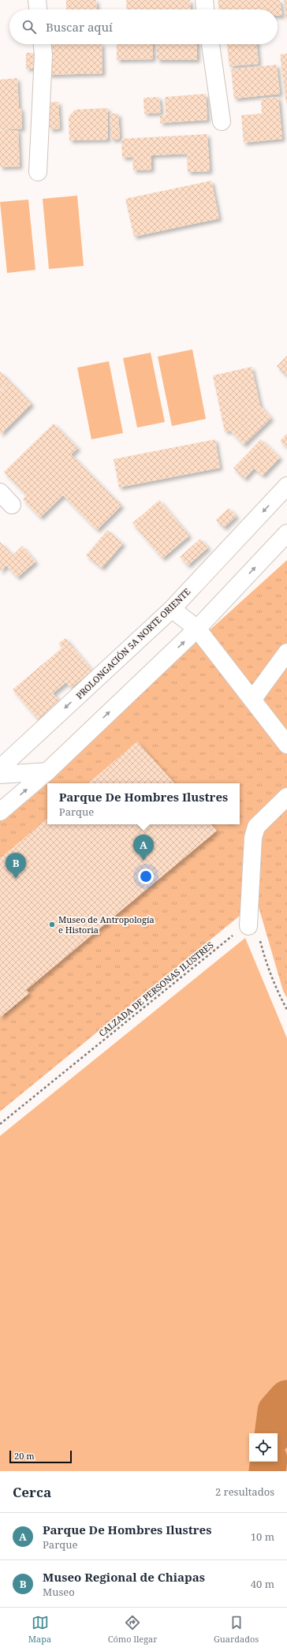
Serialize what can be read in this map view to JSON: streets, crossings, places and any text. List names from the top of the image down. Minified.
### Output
{"streets":{"main road":["PROLONGACIÓN 5A NORTE ORIENTE"],"path":["CALZADA DE PERSONAS ILUSTRES"]},"places":["Museo de Antropología e Historia"],"scale_bar":"20 m","page":{"search":"Buscar aquí","popup":["Parque De Hombres Ilustres","Parque"],"pins":["A","B"],"scale":"20 m","heading":["Cerca","2 resultados"],"list":[{"mark":"A","name":"Parque De Hombres Ilustres","note":"Parque","value":"10 m"},{"mark":"B","name":"Museo Regional de Chiapas","note":"Museo","value":"40 m"}],"nav":["Mapa","Cómo llegar","Guardados"]}}
